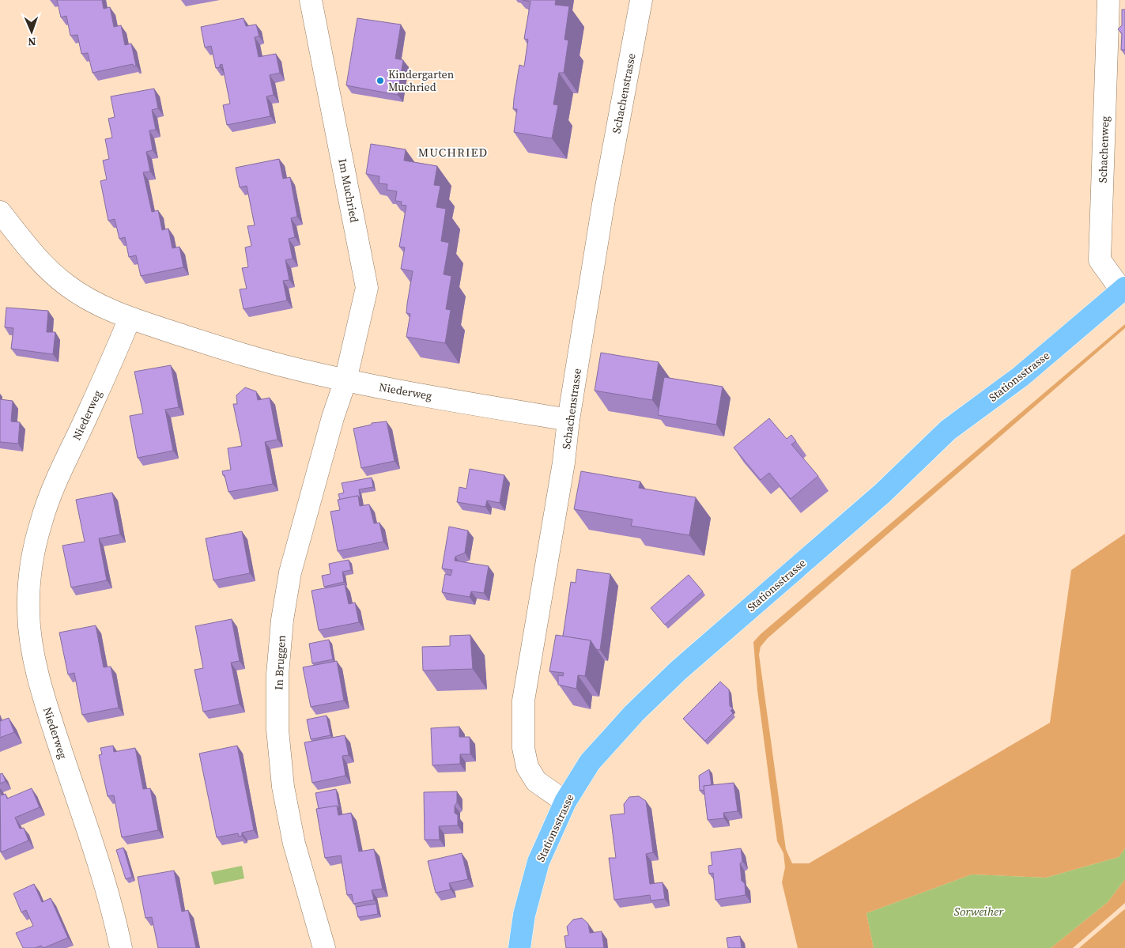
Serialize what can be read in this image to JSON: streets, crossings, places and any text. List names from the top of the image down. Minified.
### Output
{"streets":{"main road":["Stationsstrasse"],"street":["Schachenstrasse","Schachenweg","Im Muchried","Niederweg","In Bruggen"]},"crossings":[["Schachenstrasse","Stationsstrasse"],["Schachenstrasse","Niederweg"],["Schachenweg","Stationsstrasse"],["Im Muchried","Niederweg"],["Im Muchried","In Bruggen"],["Niederweg","In Bruggen"]],"districts":["MUCHRIED"],"water":["Sorweiher"],"places":["Kindergarten Muchried"],"north":"bottom"}
